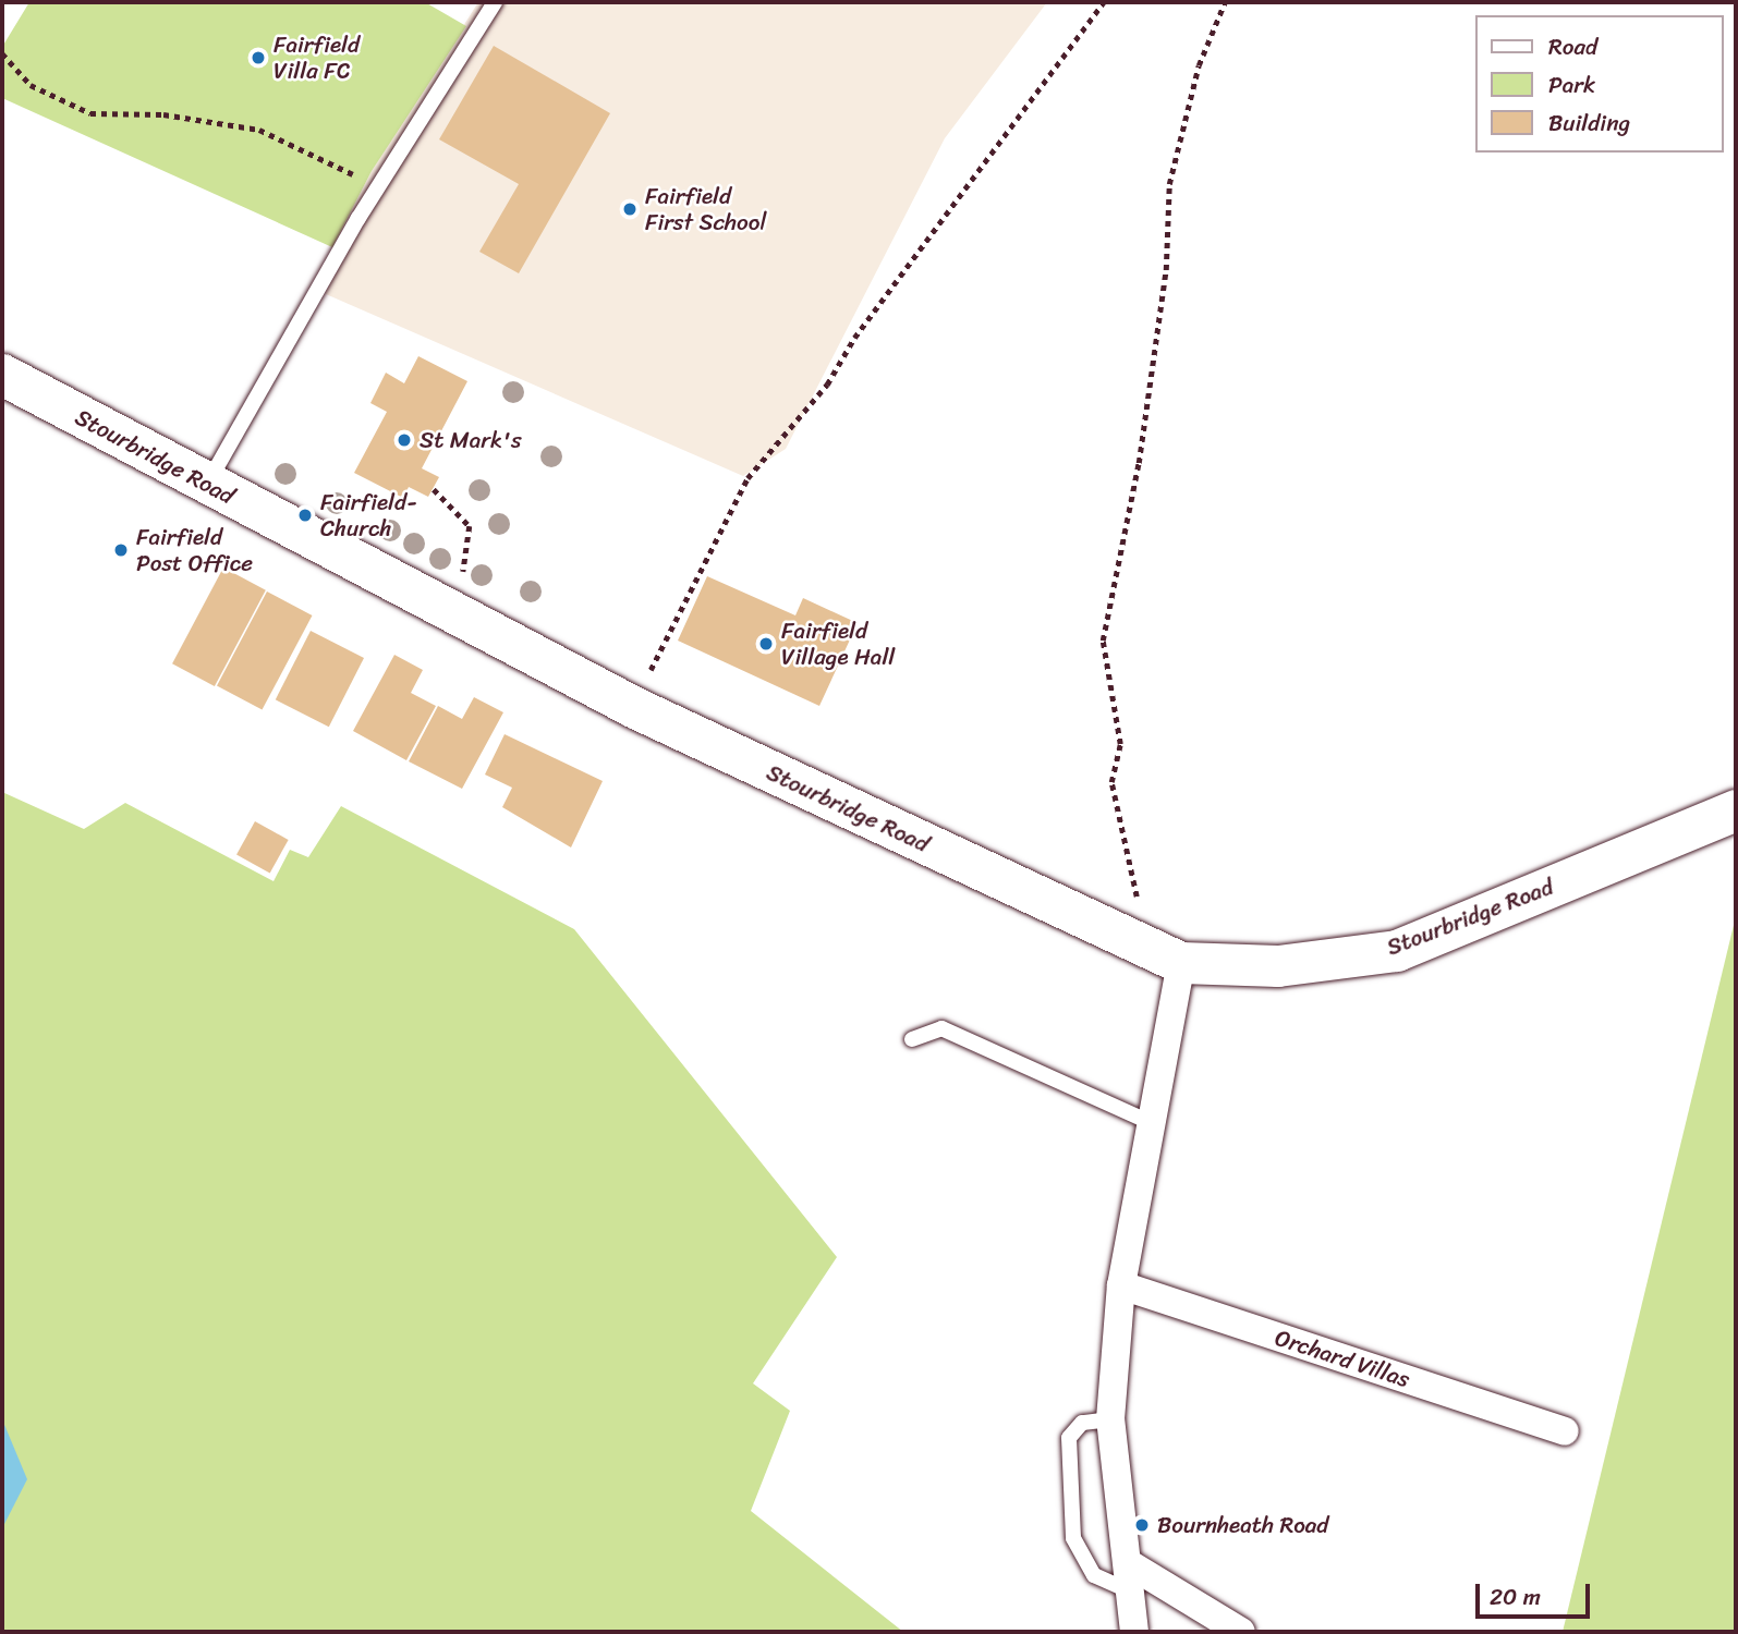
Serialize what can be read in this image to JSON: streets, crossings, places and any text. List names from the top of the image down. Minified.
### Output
{"streets":{"main road":["Stourbridge Road"],"street":["Orchard Villas"]},"places":["Fairfield Villa FC","Fairfield First School","St Mark's","Fairfield- Church","Fairfield Post Office","Fairfield Village Hall","Bournheath Road"],"legend":["Road","Park","Building"],"scale_bar":"20 m"}
